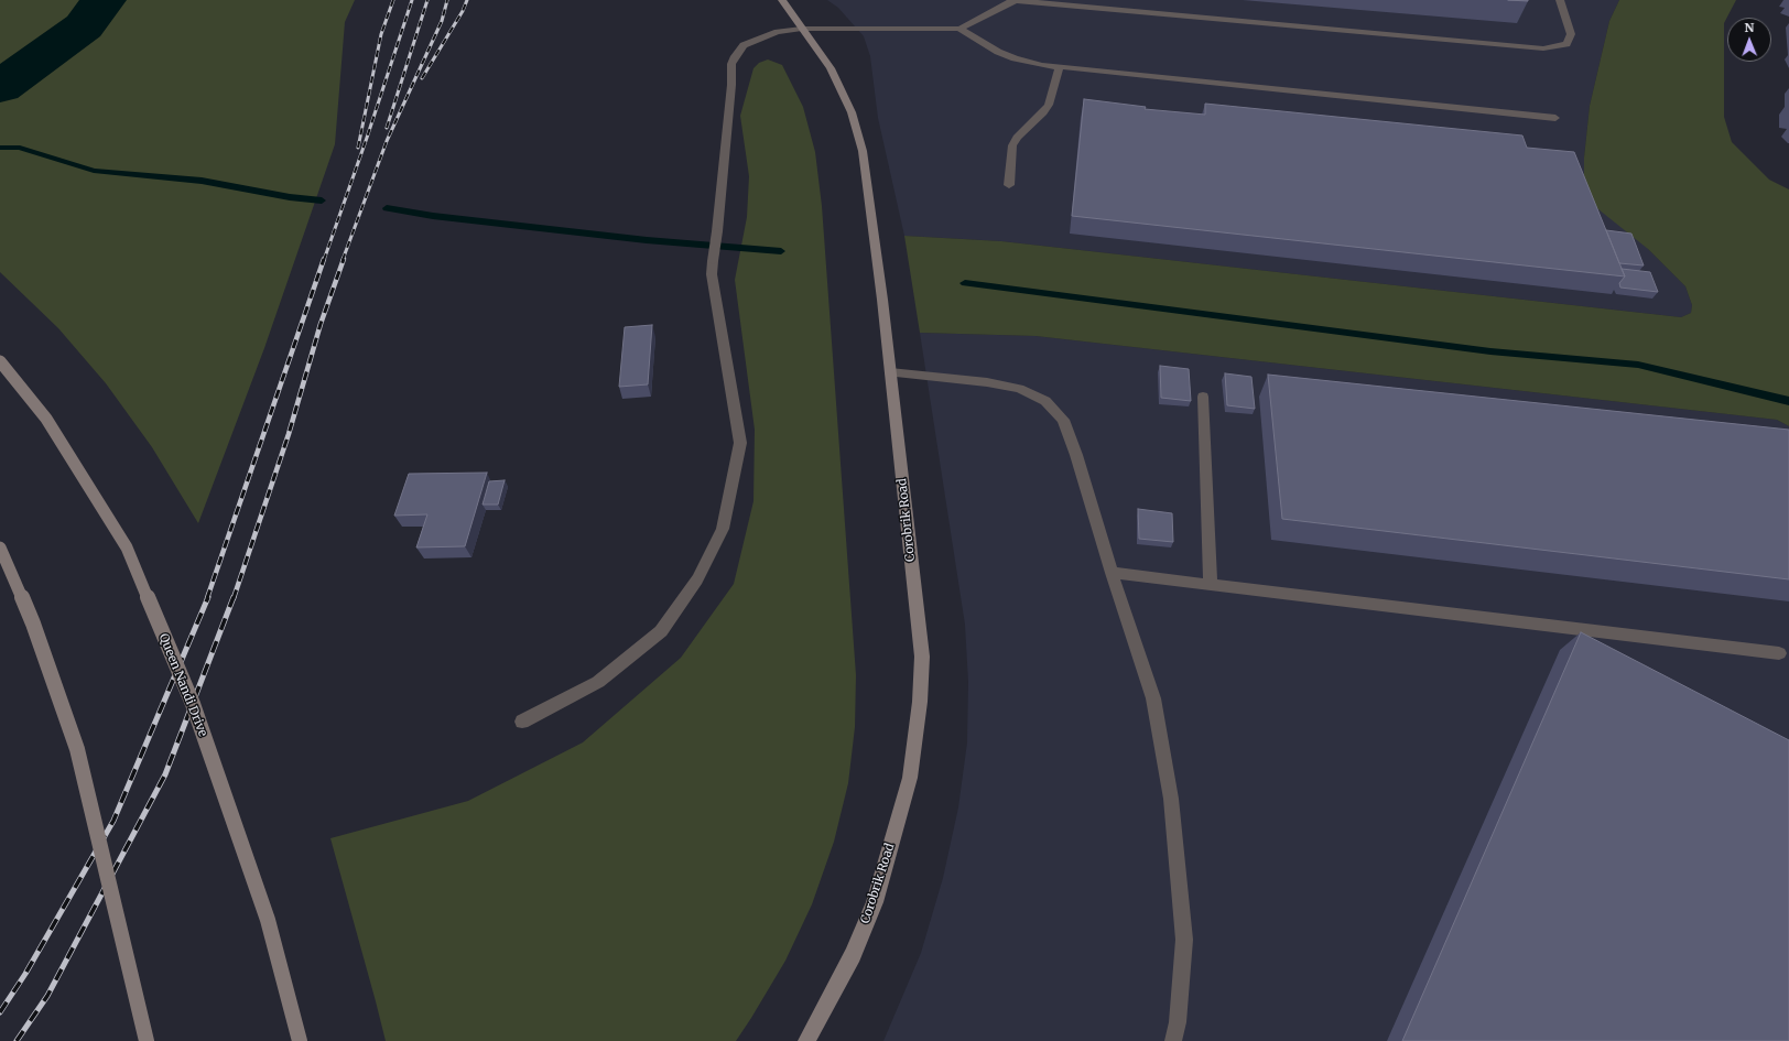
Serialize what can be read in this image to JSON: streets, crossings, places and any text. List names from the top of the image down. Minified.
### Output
{"streets":{"street":["Corobrik Road","Queen Nandi Drive"]},"north":"top"}
